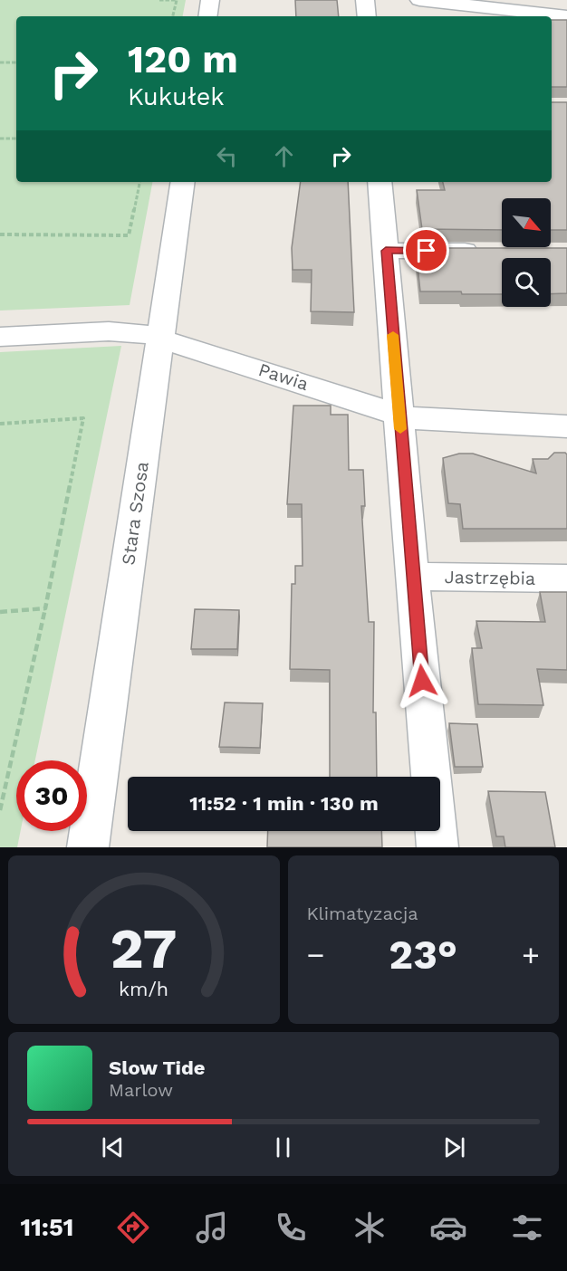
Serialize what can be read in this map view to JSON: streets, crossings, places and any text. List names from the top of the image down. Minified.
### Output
{"streets":{"street":["Pawia","Stara Szosa","Jastrzębia"]},"crossings":[["Pawia","Stara Szosa"]],"north":"bottom right","page":{"turn":["120 m","Kukułek"],"limit":"30","trip":"11:52 · 1 min · 130 m","tile":"Klimatyzacja","heat":["−","23°","+"],"song":["Slow Tide","Marlow"],"tabs":"11:51","gauge":["27","km/h"]}}
